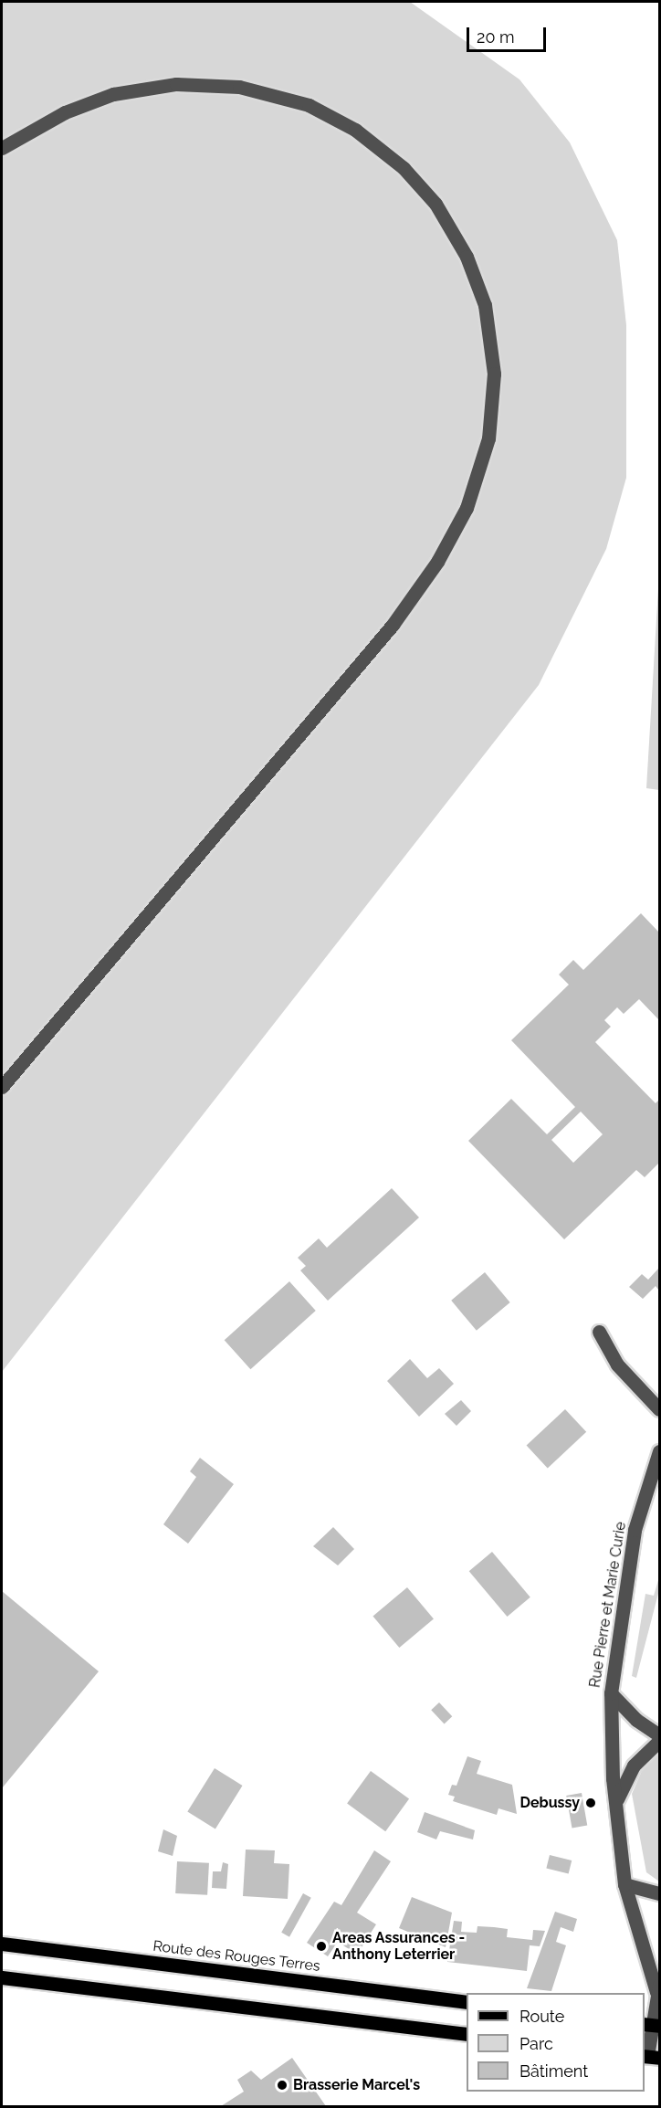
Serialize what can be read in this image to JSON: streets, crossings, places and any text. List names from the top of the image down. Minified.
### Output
{"streets":{"main road":["Route des Rouges Terres"],"street":["Rue Pierre et Marie Curie"]},"places":["Debussy","Areas Assurances - Anthony Leterrier","Brasserie Marcel's"],"legend":["Route","Parc","Bâtiment"],"scale_bar":"20 m"}
